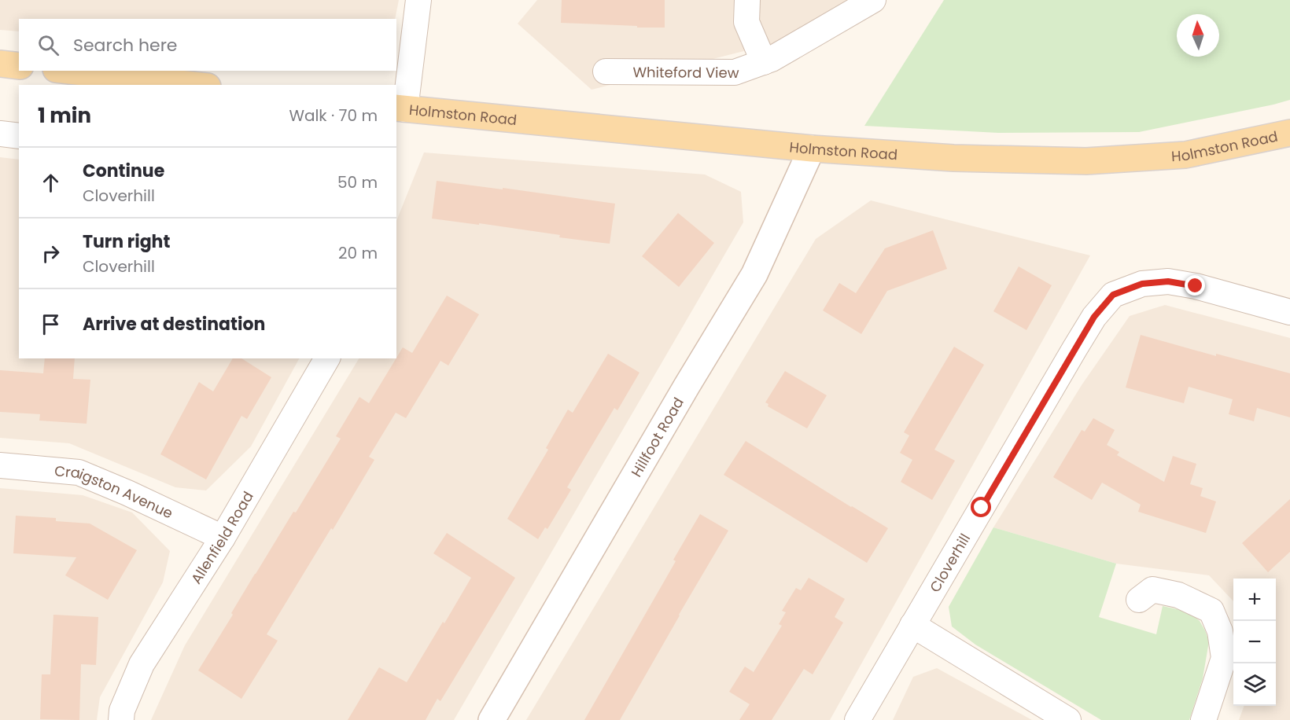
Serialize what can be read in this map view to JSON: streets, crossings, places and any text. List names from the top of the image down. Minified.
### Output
{"streets":{"main road":["Holmston Road"],"street":["Whiteford View","Hillfoot Road","Craigston Avenue","Allenfield Road","Cloverhill"]},"crossings":[["Holmston Road","Hillfoot Road"],["Craigston Avenue","Allenfield Road"]],"north":"top","page":{"search":"Search here","heading":["1 min","Walk · 70 m"],"list":[["Continue","Cloverhill","50 m"],["Turn right","Cloverhill","20 m"],"Arrive at destination"],"map_buttons":["+","−"]}}
